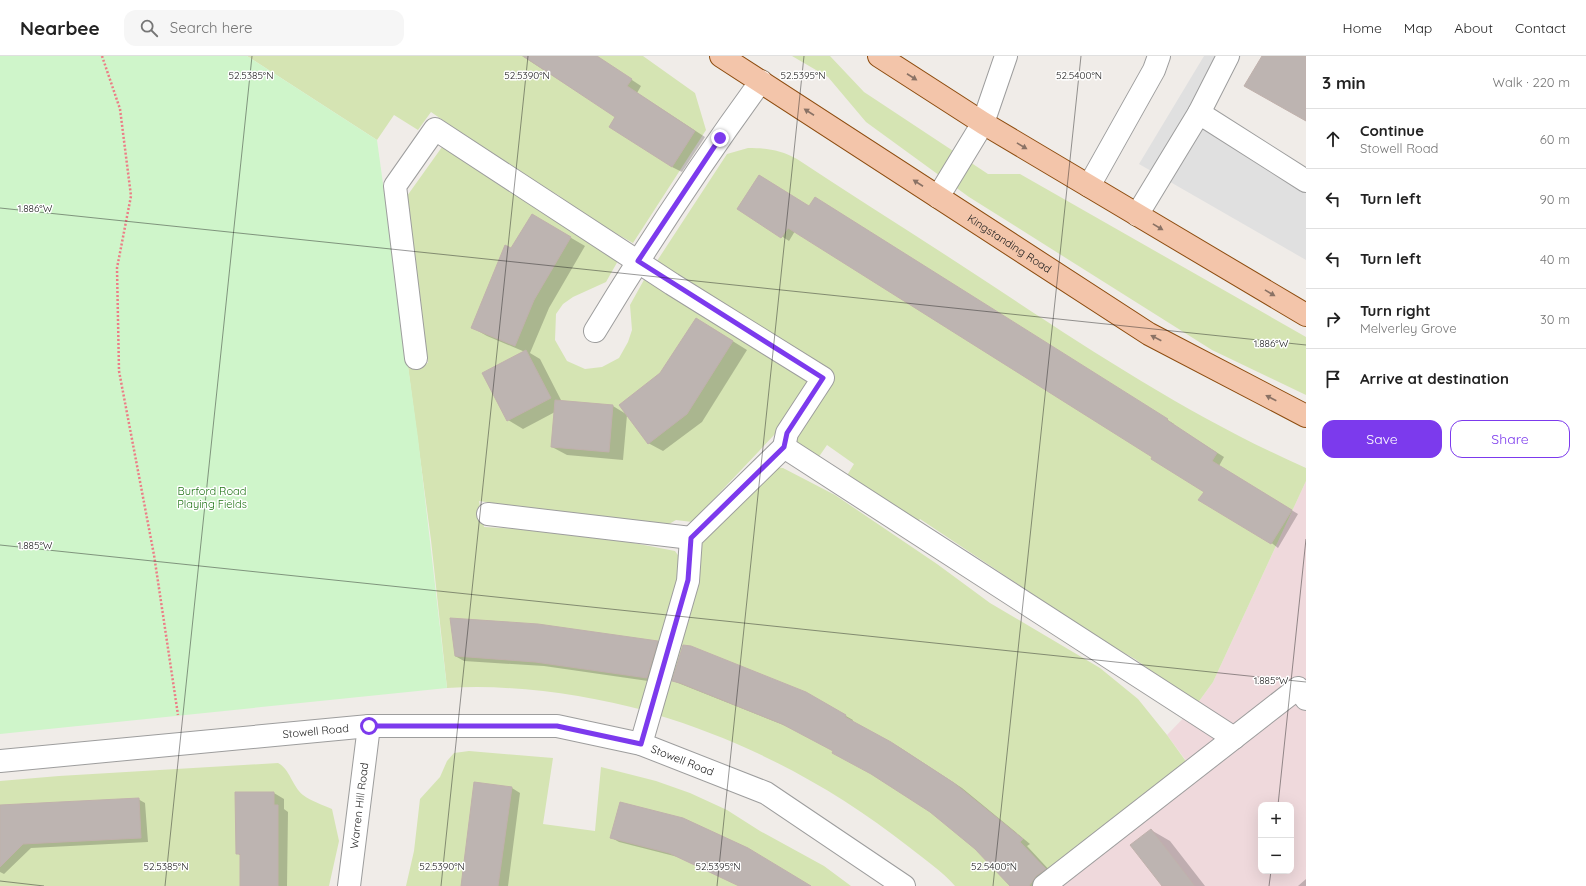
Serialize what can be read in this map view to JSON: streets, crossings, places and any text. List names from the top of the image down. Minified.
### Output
{"streets":{"main road":["Kingstanding Road"],"street":["Stowell Road","Warren Hill Road"]},"crossings":[["Stowell Road","Warren Hill Road"]],"parks":["Burford Road Playing Fields"],"page":{"header":"Nearbee","search":"Search here","nav":["Home","Map","About","Contact"],"heading":["3 min","Walk · 220 m"],"list":[["Continue","Stowell Road","60 m"],["Turn left","90 m"],["Turn left","40 m"],["Turn right","Melverley Grove","30 m"],"Arrive at destination"],"buttons":["Save","Share"],"map_buttons":["+","−"]},"coordinates":["52.5385°N","52.5390°N","52.5395°N","52.5400°N","1.886°W","1.885°W"]}
